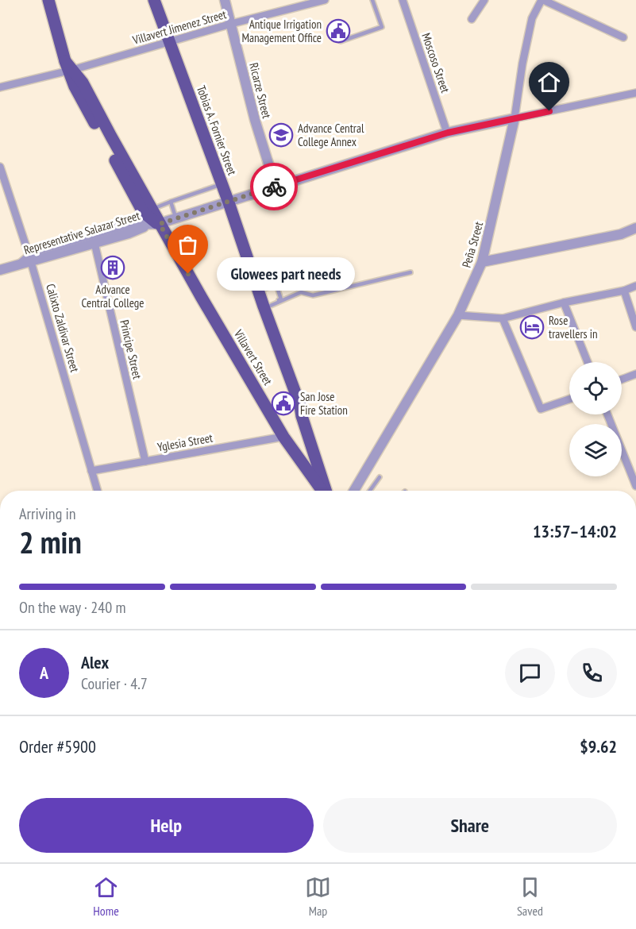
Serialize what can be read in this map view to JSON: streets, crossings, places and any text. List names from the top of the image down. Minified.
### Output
{"streets":{"main road":["Tobias A. Fornier Street","Villavert Street"],"street":["Villavert Jimenez Street","Moscoso Street","Ricarze Street","Representative Salazar Street","Peña Street","Calixto Zaldivar Street","Principe Street","Yglesia Street"]},"crossings":[["Villavert Jimenez Street","Ricarze Street"],["Villavert Jimenez Street","Tobias A. Fornier Street"],["Villavert Jimenez Street","Villavert Street"],["Moscoso Street","Representative Salazar Street"],["Ricarze Street","Representative Salazar Street"],["Tobias A. Fornier Street","Representative Salazar Street"],["Representative Salazar Street","Peña Street"],["Representative Salazar Street","Calixto Zaldivar Street"],["Representative Salazar Street","Principe Street"],["Representative Salazar Street","Villavert Street"],["Calixto Zaldivar Street","Yglesia Street"],["Principe Street","Yglesia Street"],["Villavert Street","Yglesia Street"]],"places":{"public building":["Antique Irrigation Management Office","San Jose Fire Station"],"school or university":["Advance Central College Annex"],"building":["Advance Central College"],"other":["Glowees part needs"],"hotel":["Rose travellers in"]},"page":{"bubble":"Glowees part needs","heading":["2 min","Arriving in","13:57–14:02"],"panel":["Alex","Courier · 4.7","Order #5900","$9.62"],"bar":"On the way · 240 m","round":"A","buttons":["Help","Share"],"tabs":["Home","Map","Saved"]}}
